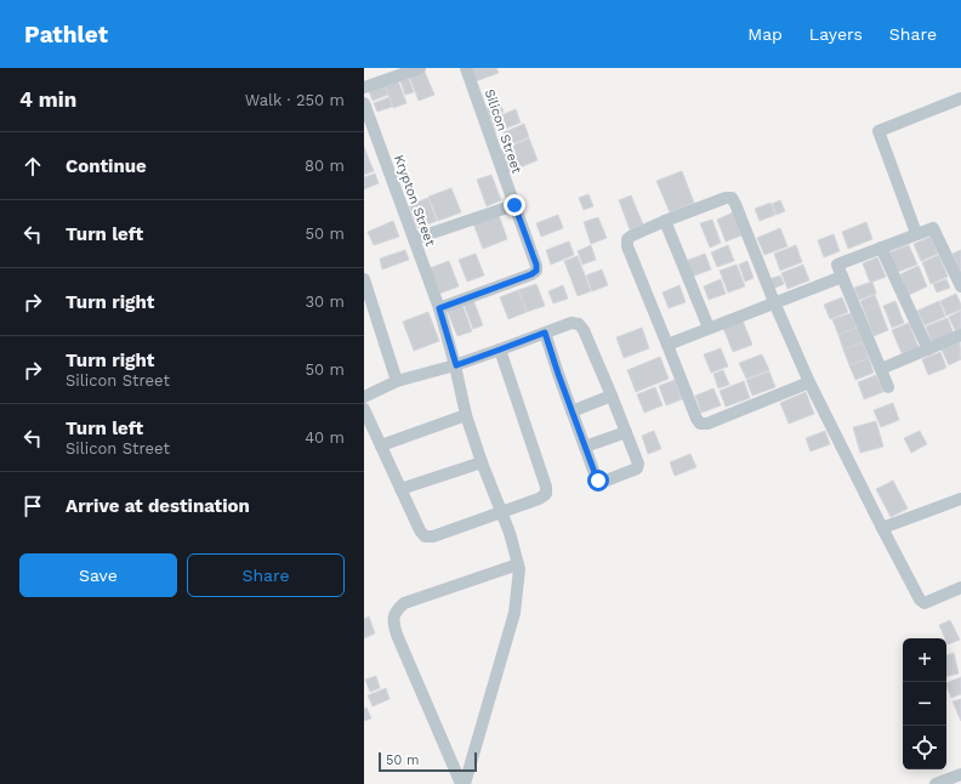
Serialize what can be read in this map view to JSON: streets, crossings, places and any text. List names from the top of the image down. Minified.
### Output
{"streets":{"street":["Silicon Street","Krypton Street"]},"crossings":[["Silicon Street","Krypton Street"]],"scale_bar":"50 m","page":{"header":"Pathlet","nav":["Map","Layers","Share"],"heading":["4 min","Walk · 250 m"],"list":[["Continue","80 m"],["Turn left","50 m"],["Turn right","30 m"],["Turn right","Silicon Street","50 m"],["Turn left","Silicon Street","40 m"],"Arrive at destination"],"buttons":["Save","Share"],"map_buttons":["+","−"],"scale":"50 m"}}
